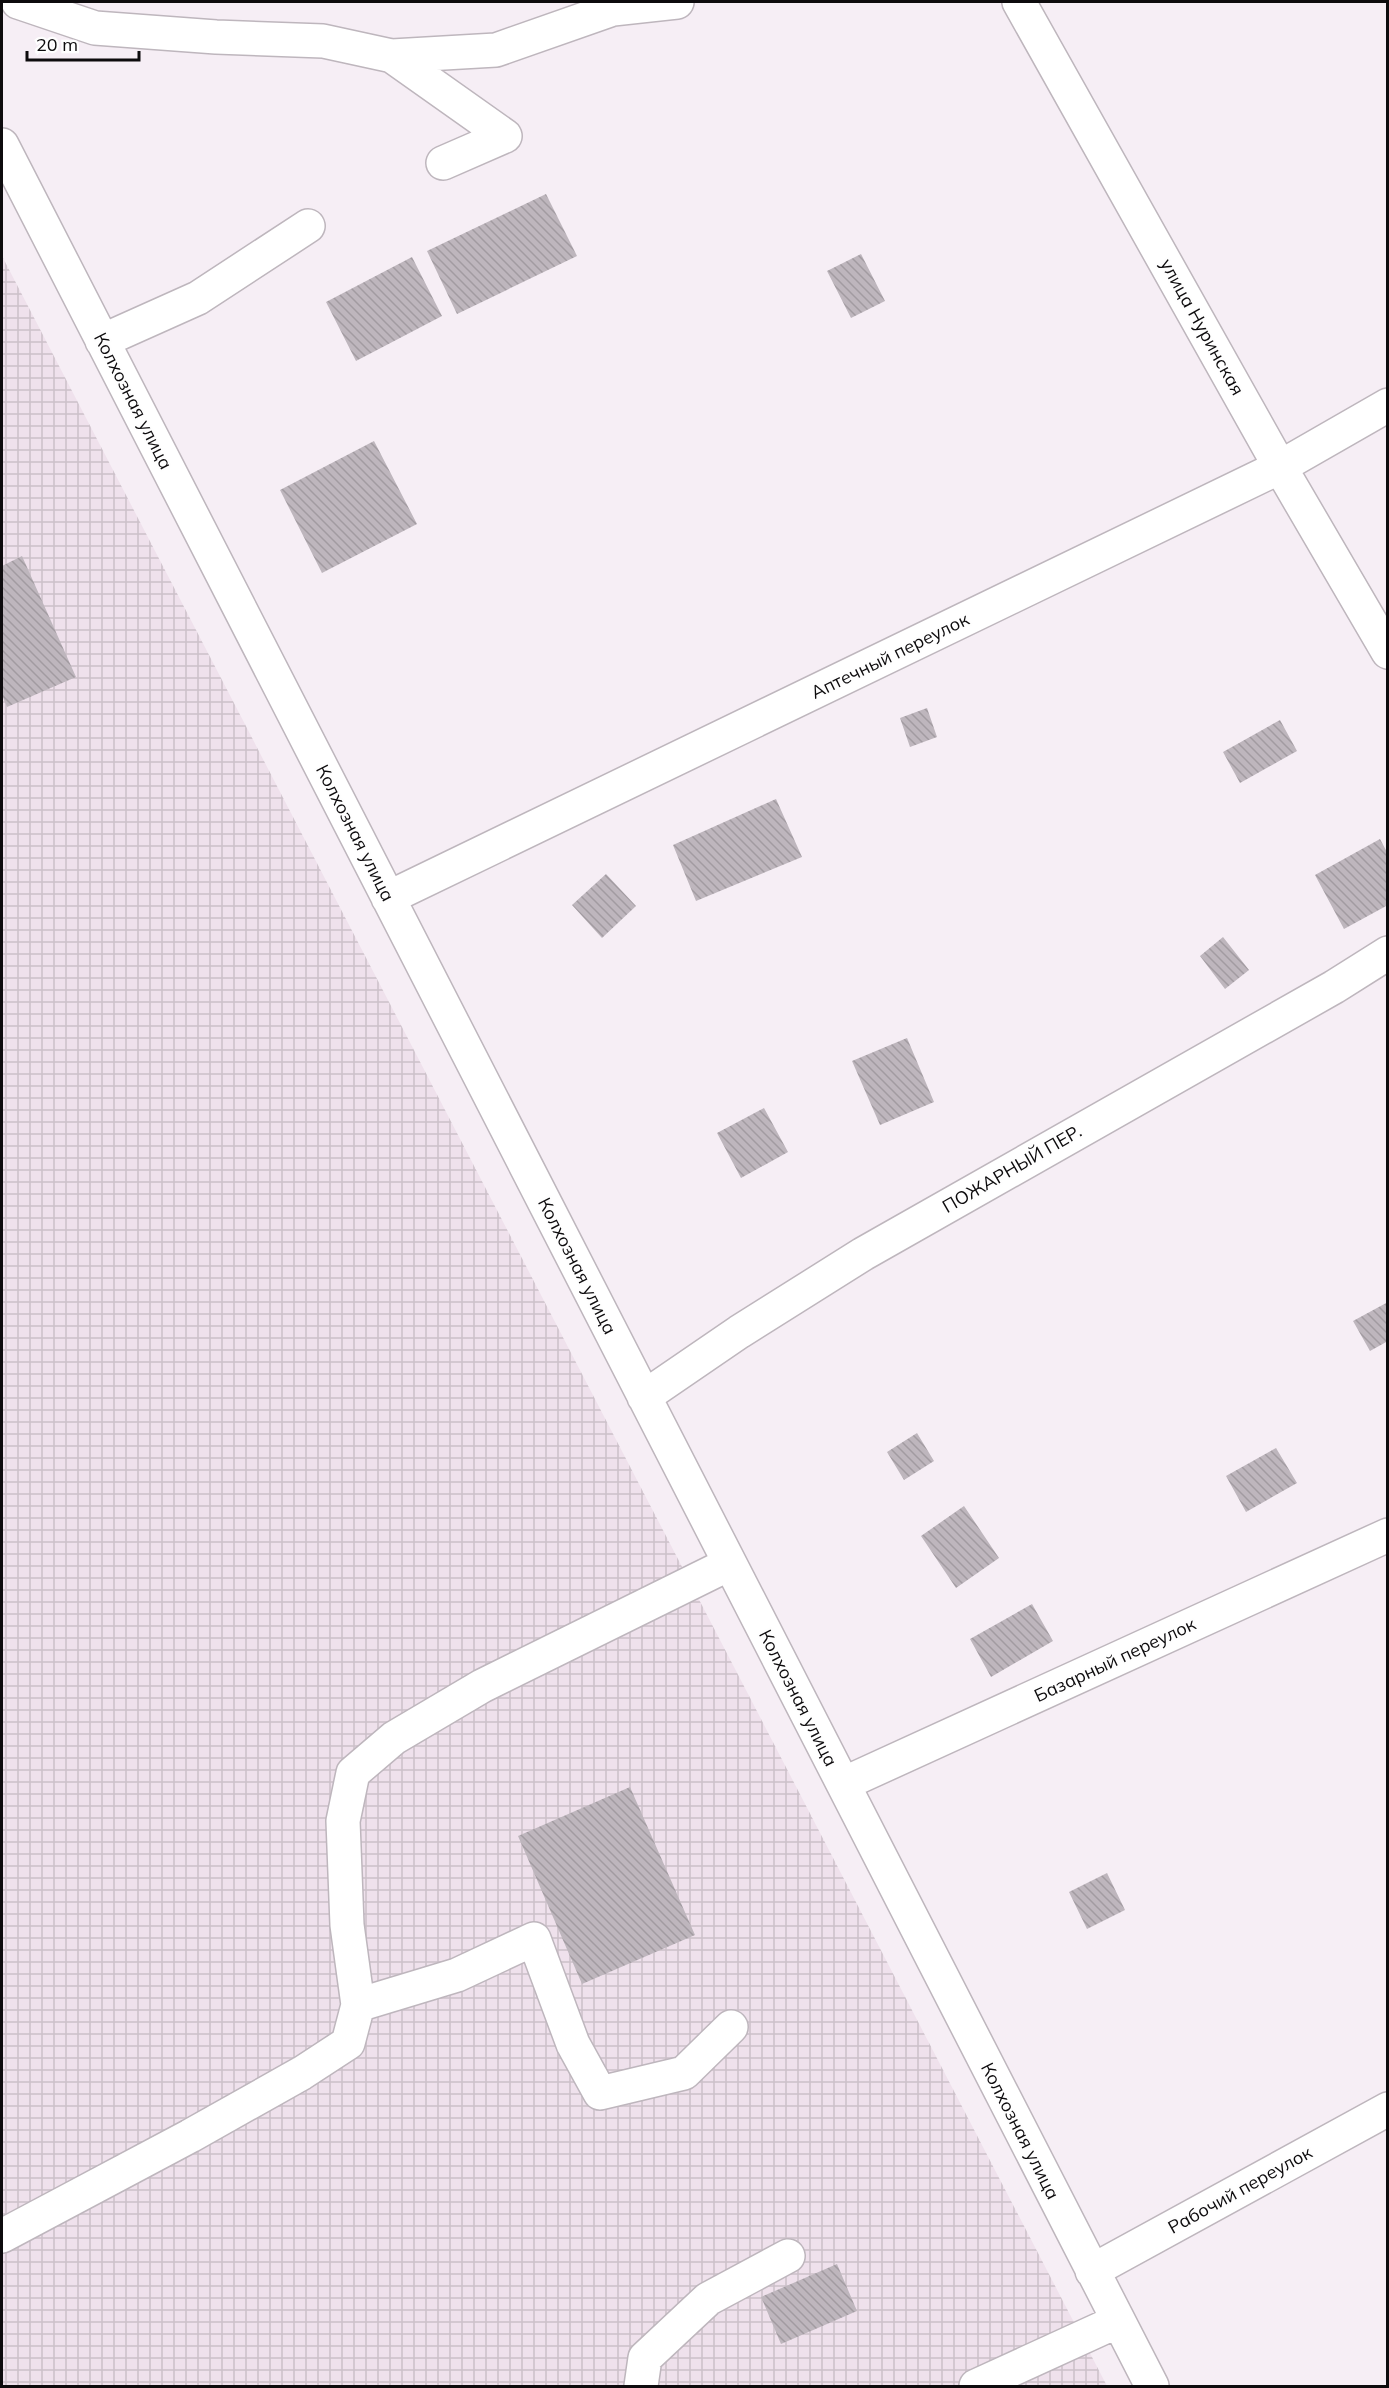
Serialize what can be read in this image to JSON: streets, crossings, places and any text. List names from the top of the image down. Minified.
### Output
{"streets":{"street":["улица Нуринская","Колхозная улица","Аптечный переулок","ПОЖАРНЫЙ ПЕР.","Базарный переулок","Рабочий переулок"]},"crossings":[["улица Нуринская","Аптечный переулок"],["Колхозная улица","Аптечный переулок"],["Колхозная улица","ПОЖАРНЫЙ ПЕР."],["Колхозная улица","Базарный переулок"],["Колхозная улица","Рабочий переулок"]],"scale_bar":"20 m"}
